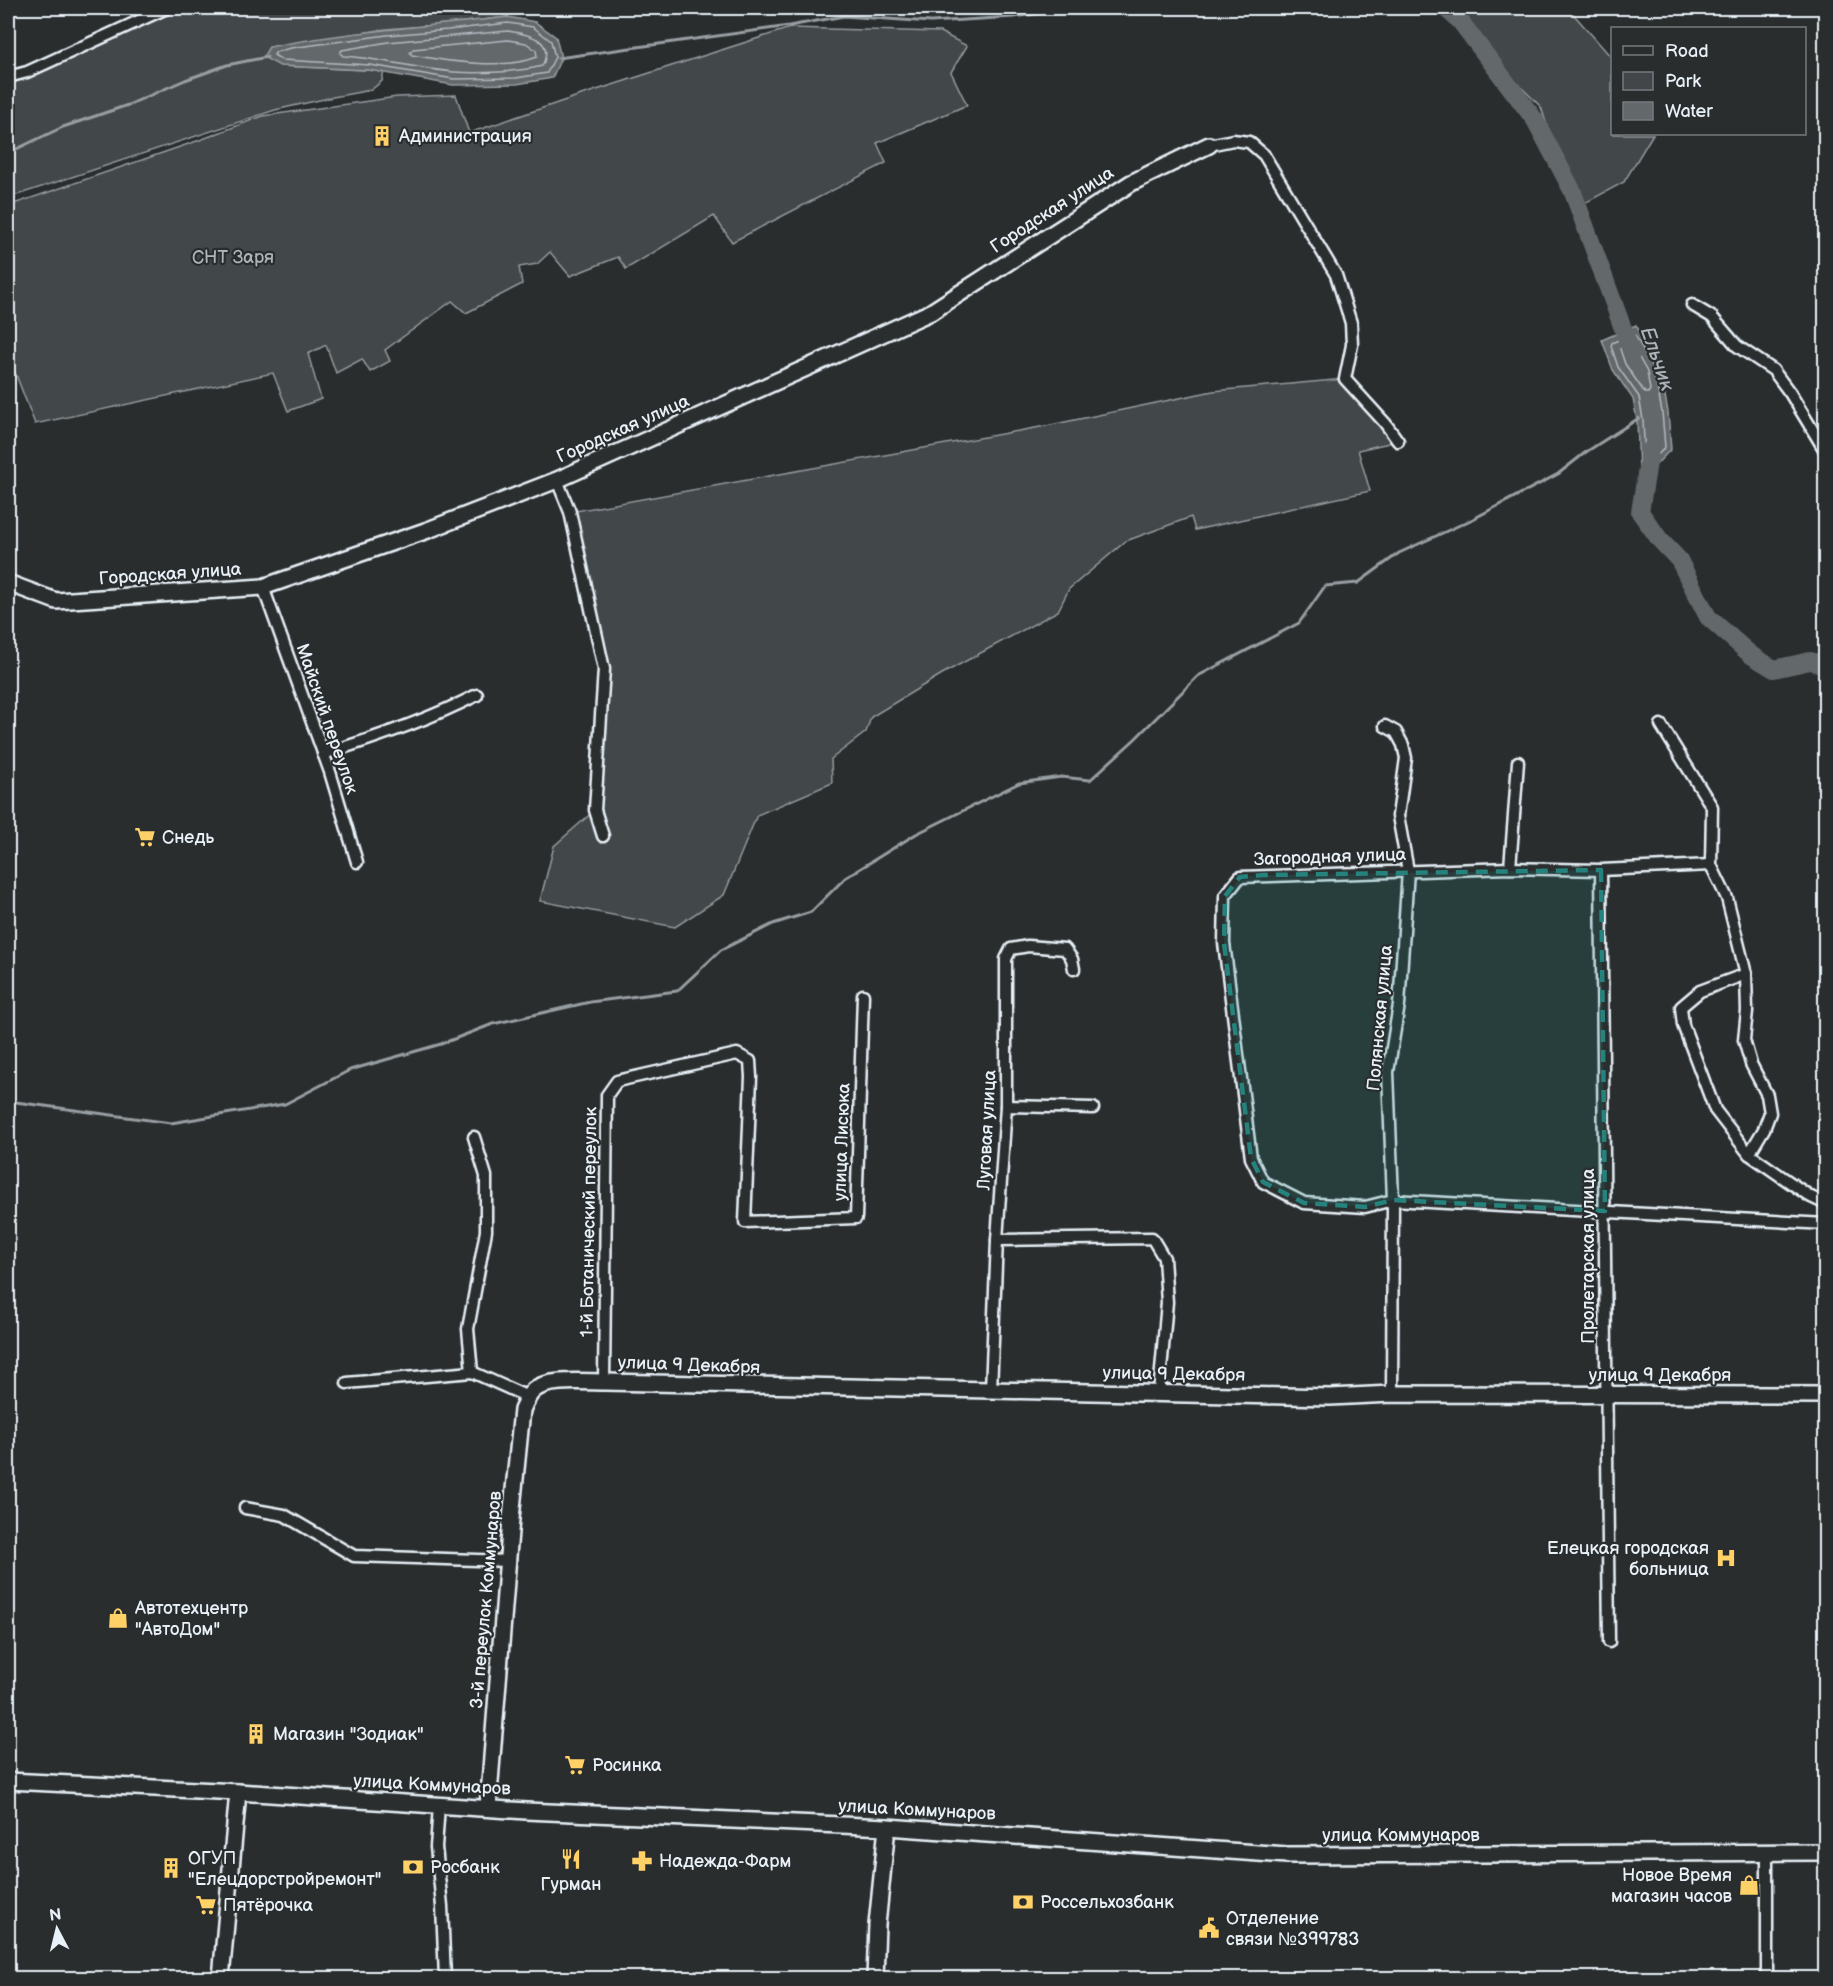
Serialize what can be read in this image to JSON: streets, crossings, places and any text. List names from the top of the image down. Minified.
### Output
{"streets":{"street":["Городская улица","Майский переулок","Загородная улица","Полянская улица","Луговая улица","улица Лисюка","1-й Ботанический переулок","Пролетарская улица","улица 9 Декабря","3-й переулок Коммунаров","улица Коммунаров"]},"crossings":[["Городская улица","Майский переулок"],["Загородная улица","Полянская улица"],["Загородная улица","Пролетарская улица"],["Полянская улица","улица 9 Декабря"],["Луговая улица","улица 9 Декабря"],["улица Лисюка","1-й Ботанический переулок"],["1-й Ботанический переулок","улица 9 Декабря"],["Пролетарская улица","улица 9 Декабря"],["улица 9 Декабря","3-й переулок Коммунаров"],["3-й переулок Коммунаров","улица Коммунаров"]],"water":["Ельчик"],"parks":["СНТ Заря"],"places":{"building":["Администрация","Магазин \"Зодиак\"","ОГУП \"Елецдорстройремонт\""],"supermarket":["Снедь","Росинка","Пятёрочка"],"hospital":["Елецкая городская больница"],"shop":["Автотехцентр \"АвтоДом\"","Новое Время магазин часов"],"restaurant":["Гурман"],"pharmacy":["Надежда-Фарм"],"bank":["Росбанк","Россельхозбанк"],"public building":["Отделение связи №399783"]},"legend":["Road","Park","Water"],"north":"top"}
